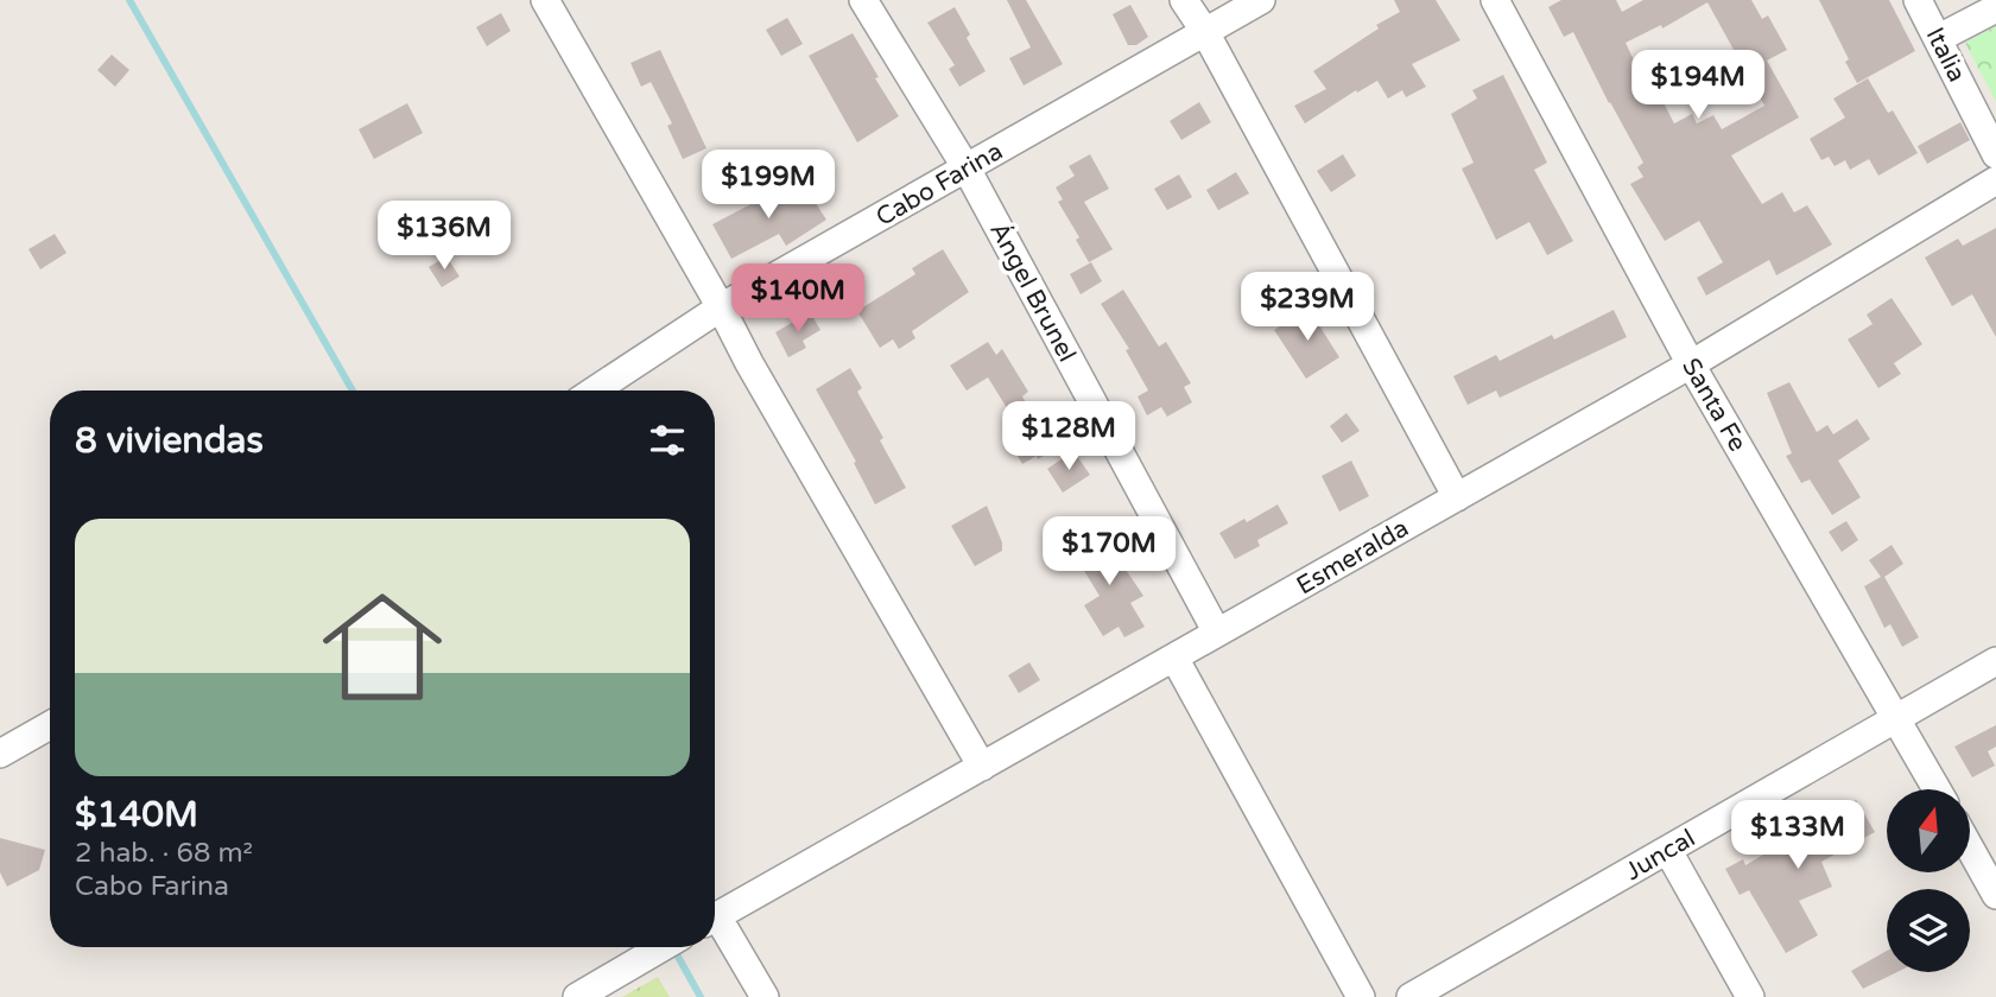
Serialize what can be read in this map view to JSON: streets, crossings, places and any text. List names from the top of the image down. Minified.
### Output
{"streets":{"street":["Italia","Cabo Farina","Ángel Brunel","Santa Fe","Esmeralda","Juncal"]},"crossings":[["Cabo Farina","Ángel Brunel"],["Ángel Brunel","Esmeralda"],["Santa Fe","Esmeralda"],["Santa Fe","Juncal"]],"north":"top","page":{"price":["$194M","$199M","$136M","$140M","$239M","$128M","$170M","$133M"],"heading":"8 viviendas","list":[{"name":"$140M","note":"2 hab. · 68 m² · Cabo Farina"}]}}
